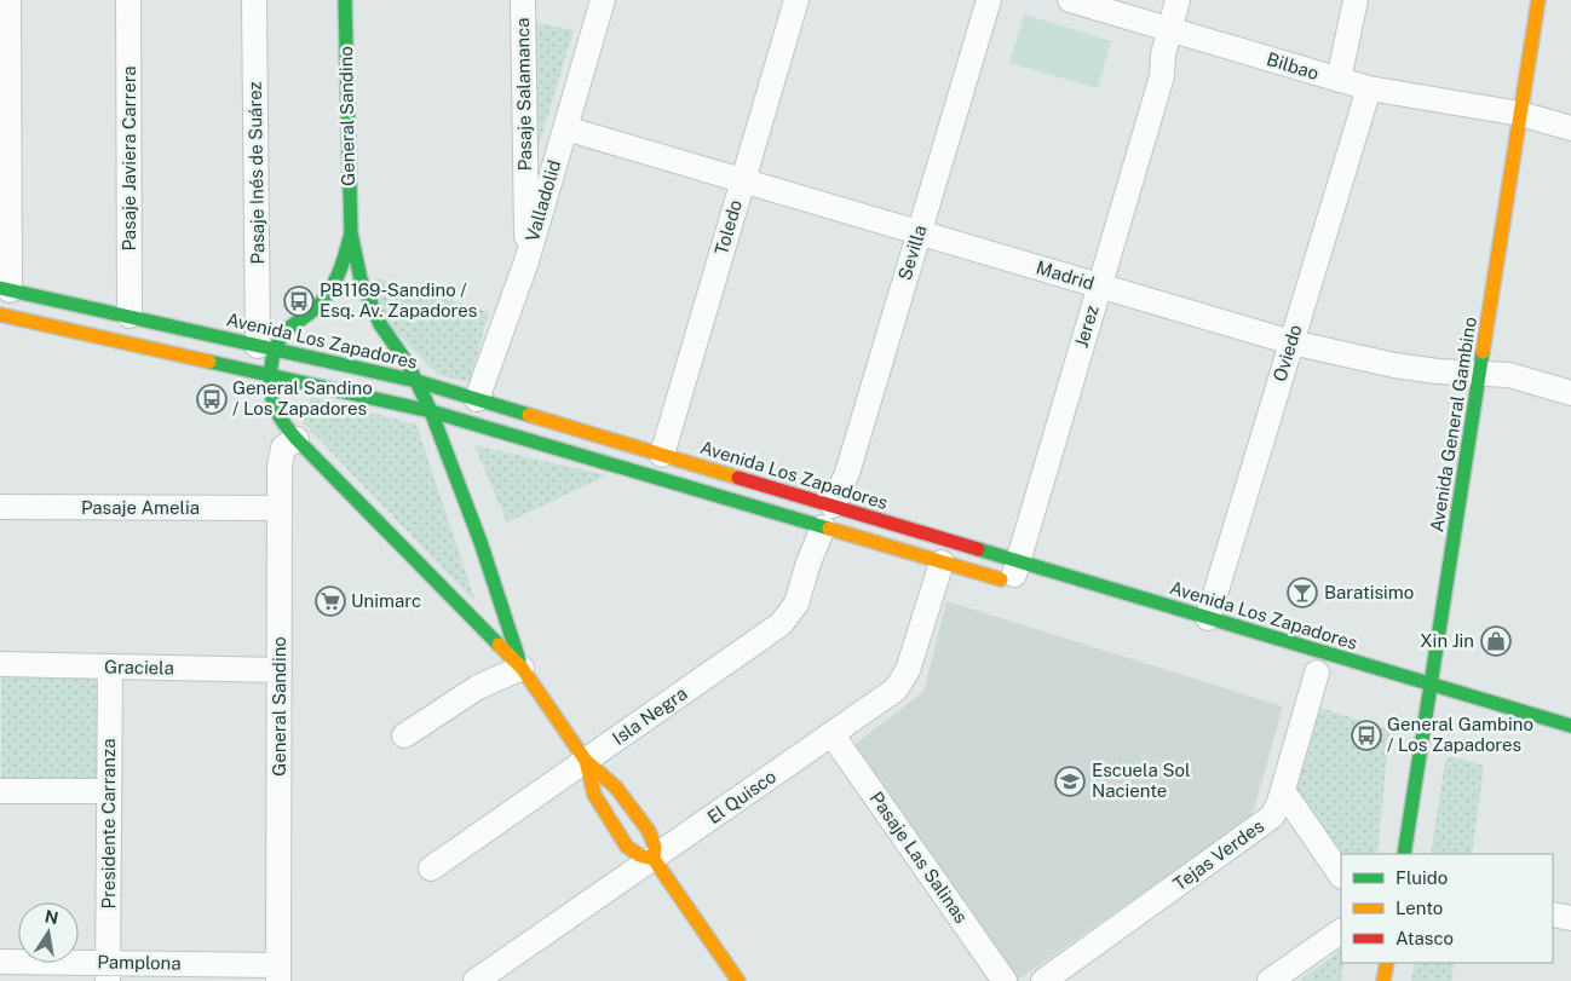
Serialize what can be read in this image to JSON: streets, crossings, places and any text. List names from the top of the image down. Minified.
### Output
{"streets":{"main road":["General Sandino","Avenida Los Zapadores","Avenida General Gambino"],"street":["Bilbao","Pasaje Salamanca","Pasaje Javiera Carrera","Pasaje Inés de Suárez","Valladolid","Toledo","Sevilla","Madrid","Jerez","Oviedo","Pasaje Amelia","Graciela","Isla Negra","El Quisco","Presidente Carranza","Tejas Verdes","Pasaje Las Salinas","Pamplona"]},"crossings":[["Bilbao","Jerez"],["Bilbao","Oviedo"],["Bilbao","Avenida General Gambino"],["Pasaje Salamanca","Valladolid"],["General Sandino","Pasaje Inés de Suárez"],["General Sandino","Avenida Los Zapadores"],["General Sandino","Pasaje Amelia"],["General Sandino","Graciela"],["General Sandino","Pamplona"],["Pasaje Javiera Carrera","Avenida Los Zapadores"],["Pasaje Inés de Suárez","Avenida Los Zapadores"],["Valladolid","Madrid"],["Valladolid","Avenida Los Zapadores"],["Toledo","Madrid"],["Toledo","Avenida Los Zapadores"],["Sevilla","Madrid"],["Sevilla","Avenida Los Zapadores"],["Madrid","Jerez"],["Madrid","Oviedo"],["Madrid","Avenida General Gambino"],["Jerez","Avenida Los Zapadores"],["Avenida Los Zapadores","Oviedo"],["Avenida Los Zapadores","Avenida General Gambino"],["Avenida Los Zapadores","Isla Negra"],["Avenida Los Zapadores","El Quisco"],["Graciela","Presidente Carranza"],["El Quisco","Pasaje Las Salinas"],["Presidente Carranza","Pamplona"]],"places":{"bus stop":["PB1169-Sandino / Esq. Av. Zapadores","General Sandino / Los Zapadores","General Gambino / Los Zapadores"],"bar":["Baratisimo"],"supermarket":["Unimarc"],"shop":["Xin Jin"],"school or university":["Escuela Sol Naciente"]},"legend":["Fluido","Lento","Atasco"],"north":"top"}
